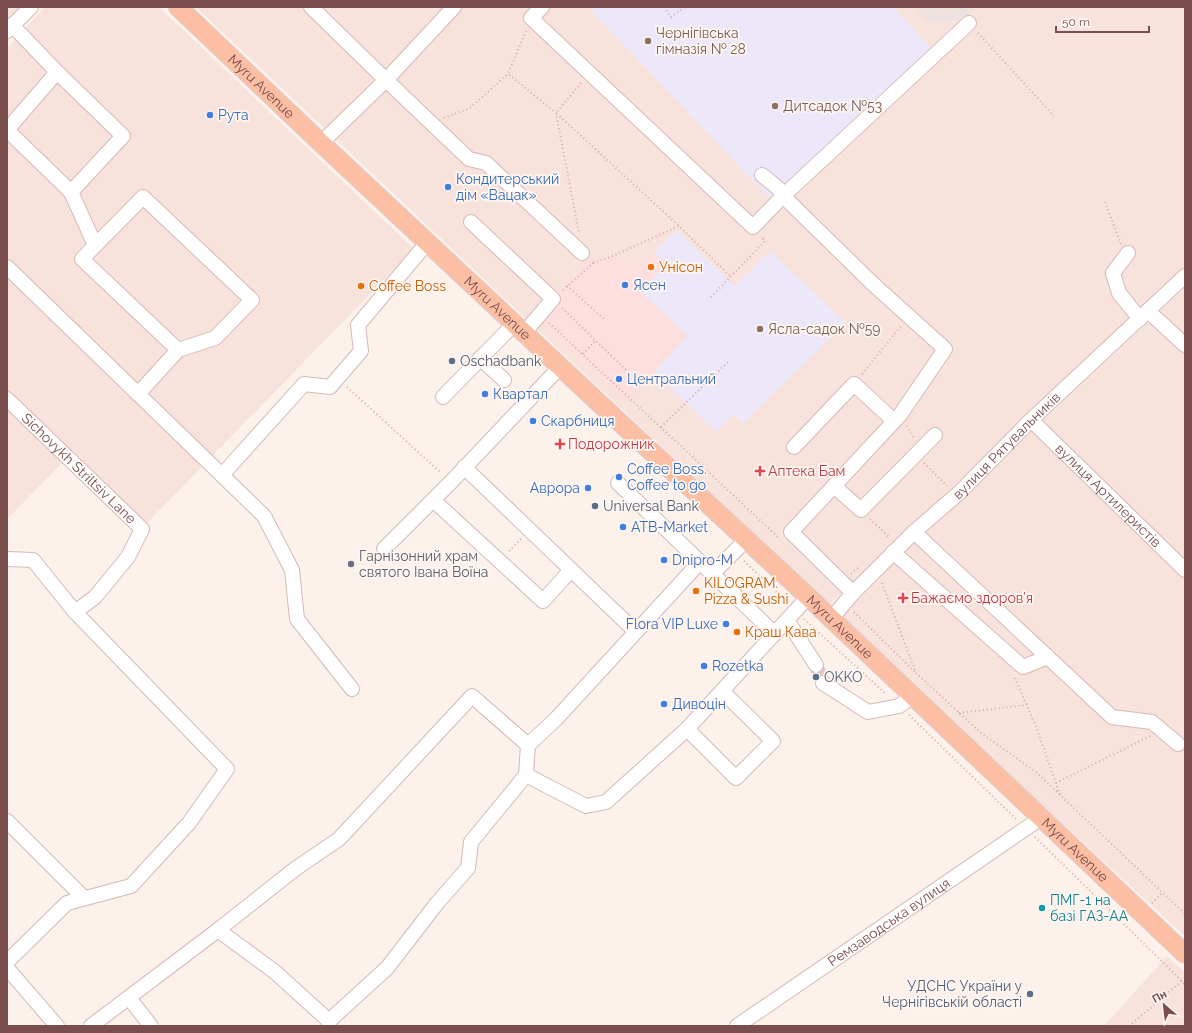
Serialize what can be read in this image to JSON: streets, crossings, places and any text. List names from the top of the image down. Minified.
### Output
{"streets":{"main road":["Myru Avenue"],"street":["вулиця Рятувальників","Sichovykh Striltsiv Lane","вулиця Артилеристів","Ремзаводська вулиця"]},"crossings":[["Myru Avenue","вулиця Рятувальників"],["Myru Avenue","Ремзаводська вулиця"],["вулиця Рятувальників","вулиця Артилеристів"]],"places":{"other":["Чернігівська гімназія № 28","Дитсадок №53","Рута","Кондитерський дім «Вацак»","Унісон","Ясен","Coffee Boss","Ясла-садок №59","Oschadbank","Центральний","Квартал","Скарбниця","Coffee Boss. Coffee to go","Аврора","Universal Bank","ATB-Market","Dnipro-M","Гарнізонний храм святого Івана Воїна","KILOGRAM. Pizza & Sushi","Flora VIP Luxe","Краш Кава","Rozetka","OKKO","Дивоцін","ПМГ-1 на базі ГАЗ-АА","УДСНС України у Чернігівській області"],"health":["Подорожник","Аптека Бам","Бажаємо здоров’я"]},"scale_bar":"50 m","north":"top left"}
